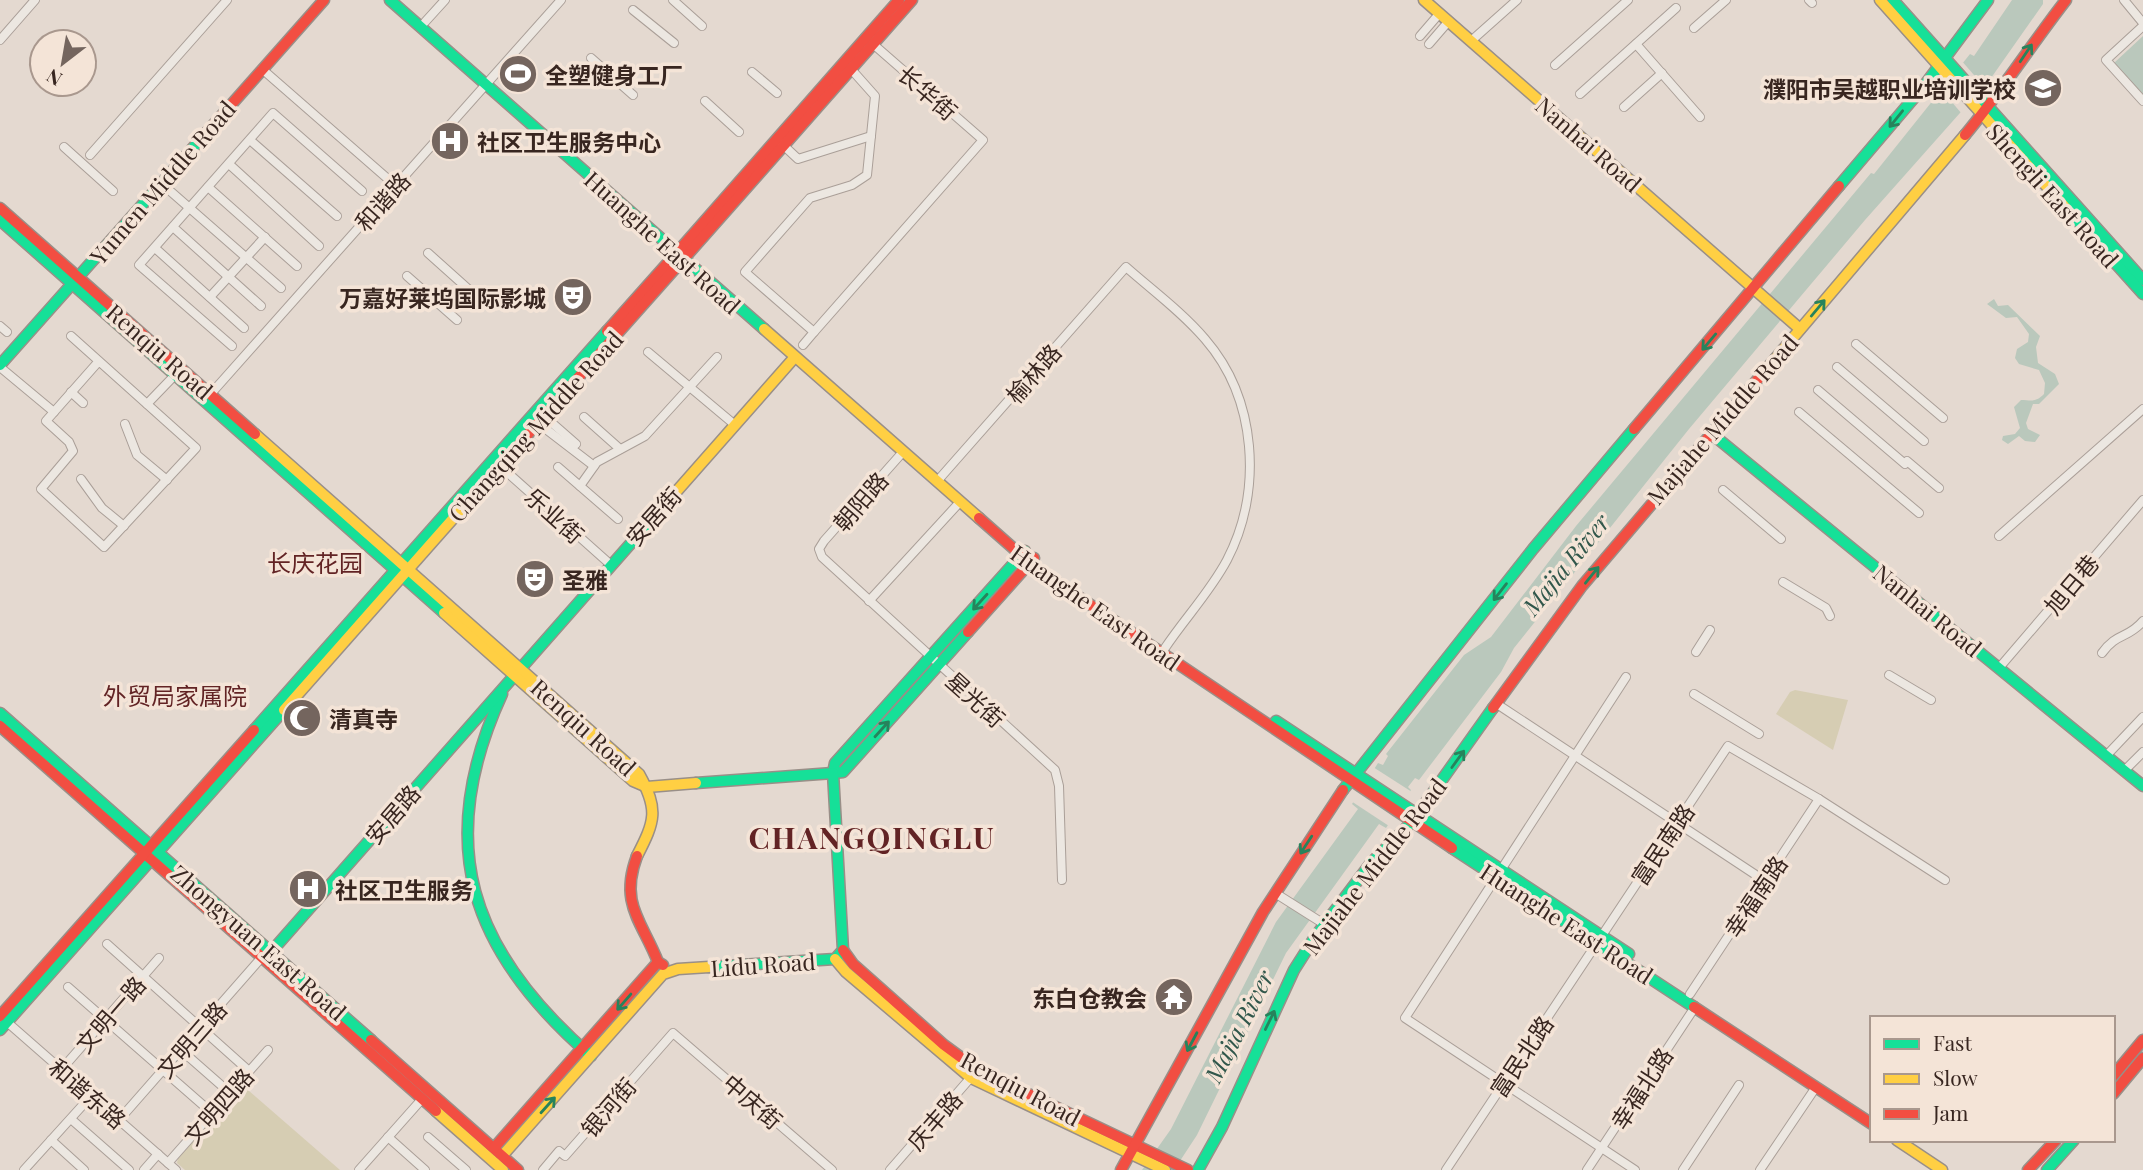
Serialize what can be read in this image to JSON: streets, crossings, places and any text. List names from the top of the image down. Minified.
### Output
{"streets":{"street":["长华街","Nanhai Road","Yumen Middle Road","Shengli East Road","和谐路","Huanghe East Road","Renqiu Road","榆林路","Majiahe Middle Road","Changqing Middle Road","朝阳路","乐业街","安居街","旭日巷","星光街","安居路","富民南路","幸福南路","Zhongyuan East Road","Lidu Road","文明一路","文明三路","富民北路","幸福北路","和谐东路","中庆街","文明四路","银河街","庆丰路"]},"crossings":[["长华街","Changqing Middle Road"],["Nanhai Road","Majiahe Middle Road"],["Nanhai Road","旭日巷"],["Yumen Middle Road","Renqiu Road"],["Shengli East Road","Majiahe Middle Road"],["和谐路","Huanghe East Road"],["和谐路","Renqiu Road"],["Huanghe East Road","榆林路"],["Huanghe East Road","Majiahe Middle Road"],["Huanghe East Road","Changqing Middle Road"],["Huanghe East Road","朝阳路"],["Huanghe East Road","安居街"],["Huanghe East Road","富民南路"],["Huanghe East Road","幸福南路"],["Huanghe East Road","富民北路"],["Huanghe East Road","幸福北路"],["Renqiu Road","Changqing Middle Road"],["Renqiu Road","安居街"],["Renqiu Road","安居路"],["Renqiu Road","Lidu Road"],["Renqiu Road","庆丰路"],["Changqing Middle Road","乐业街"],["Changqing Middle Road","Zhongyuan East Road"],["Changqing Middle Road","和谐东路"],["朝阳路","星光街"],["乐业街","安居街"],["安居街","安居路"],["安居路","Zhongyuan East Road"],["安居路","文明三路"],["富民南路","幸福南路"],["富民南路","富民北路"],["Zhongyuan East Road","文明三路"],["文明一路","和谐东路"],["文明三路","和谐东路"],["和谐东路","文明四路"],["中庆街","银河街"]],"districts":["长庆花园","外贸局家属院","CHANGQINGLU"],"water":["Majia River"],"places":{"sports":["全塑健身工厂"],"school or university":["濮阳市吴越职业培训学校"],"hospital":["社区卫生服务中心","社区卫生服务"],"theatre":["万嘉好莱坞国际影城","圣雅"],"mosque":["清真寺"],"temple":["东白仓教会"]},"legend":["Fast","Slow","Jam"],"north":"bottom left"}
